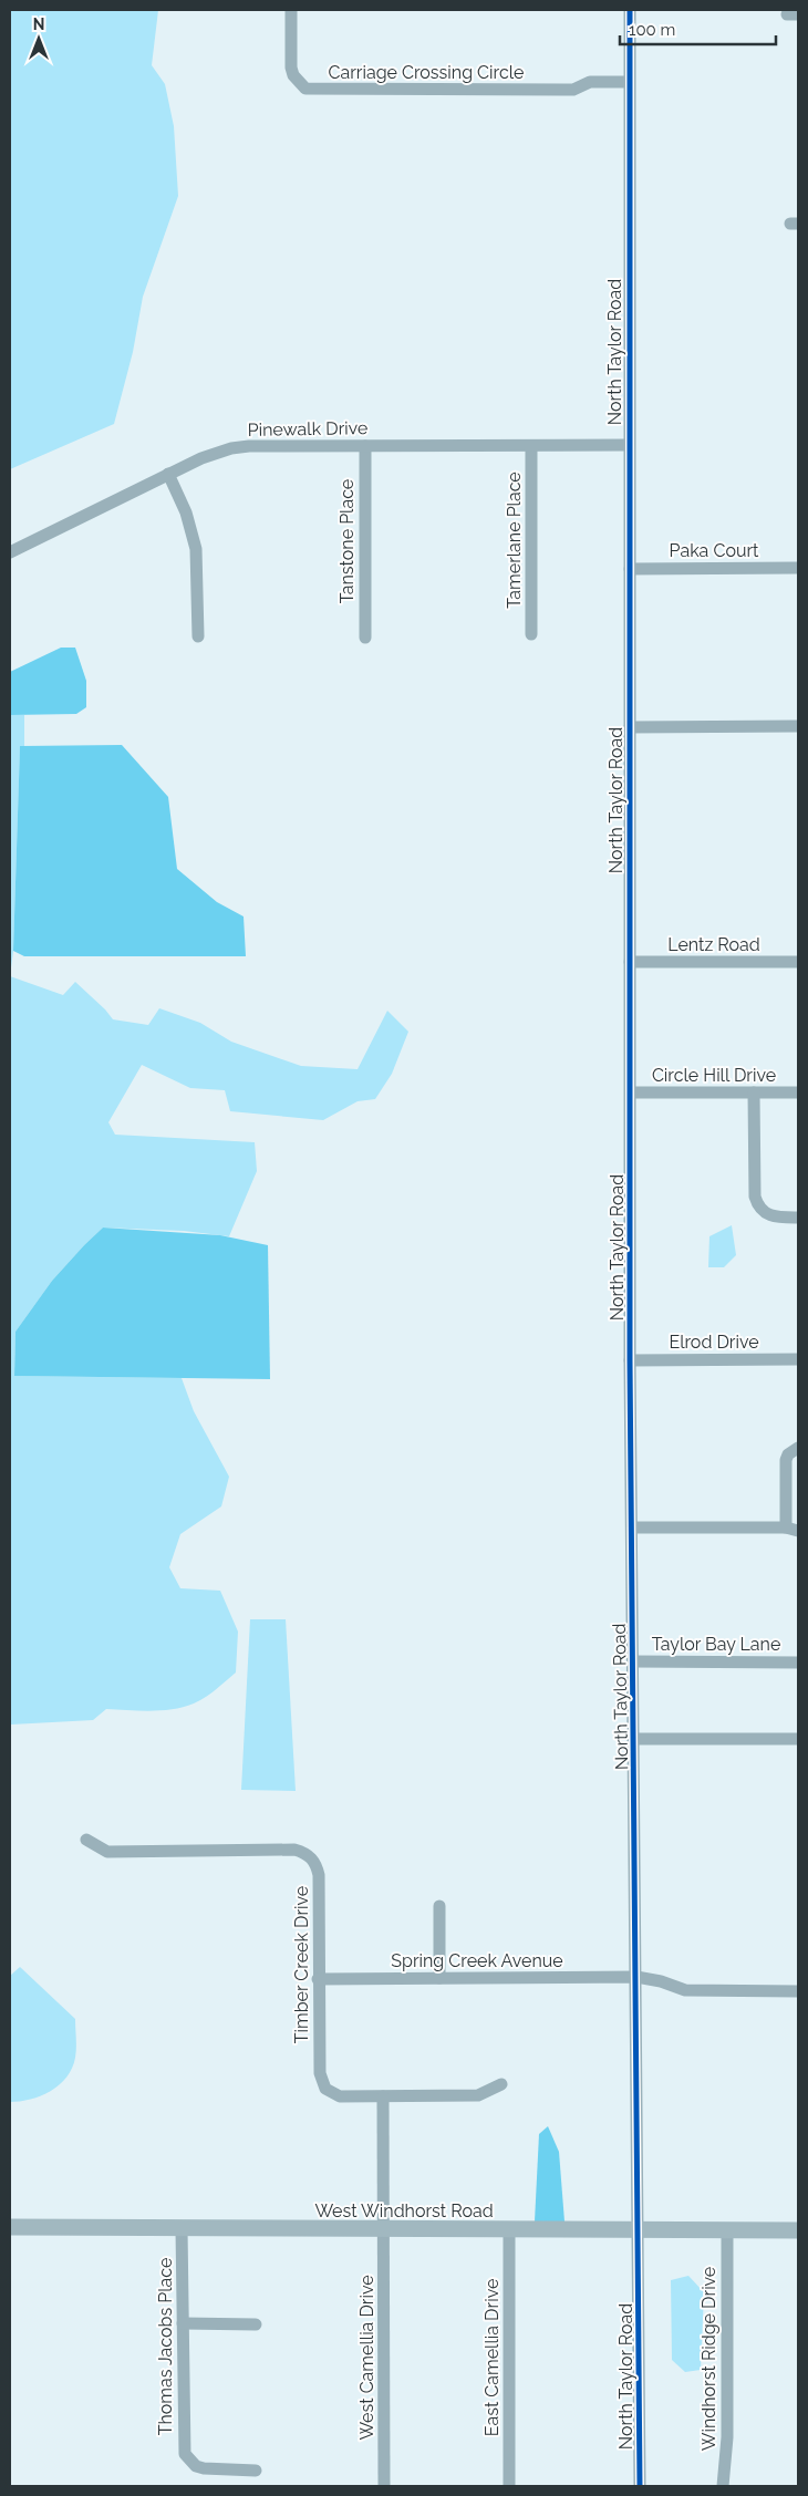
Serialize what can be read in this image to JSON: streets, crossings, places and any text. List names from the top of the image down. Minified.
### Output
{"streets":{"street":["Carriage Crossing Circle","North Taylor Road","Pinewalk Drive","Tamerlane Place","Tanstone Place","Paka Court","Lentz Road","Circle Hill Drive","Elrod Drive","Taylor Bay Lane","Spring Creek Avenue","Timber Creek Drive","West Windhorst Road","Thomas Jacobs Place","West Camellia Drive","East Camellia Drive","Windhorst Ridge Drive"]},"crossings":[["Carriage Crossing Circle","North Taylor Road"],["North Taylor Road","Pinewalk Drive"],["North Taylor Road","Paka Court"],["North Taylor Road","Lentz Road"],["North Taylor Road","Circle Hill Drive"],["North Taylor Road","Elrod Drive"],["North Taylor Road","Taylor Bay Lane"],["North Taylor Road","Spring Creek Avenue"],["North Taylor Road","West Windhorst Road"],["Pinewalk Drive","Tamerlane Place"],["Pinewalk Drive","Tanstone Place"],["Spring Creek Avenue","Timber Creek Drive"],["Timber Creek Drive","West Camellia Drive"],["West Windhorst Road","Thomas Jacobs Place"],["West Windhorst Road","West Camellia Drive"],["West Windhorst Road","East Camellia Drive"],["West Windhorst Road","Windhorst Ridge Drive"]],"scale_bar":"100 m","north":"top"}
